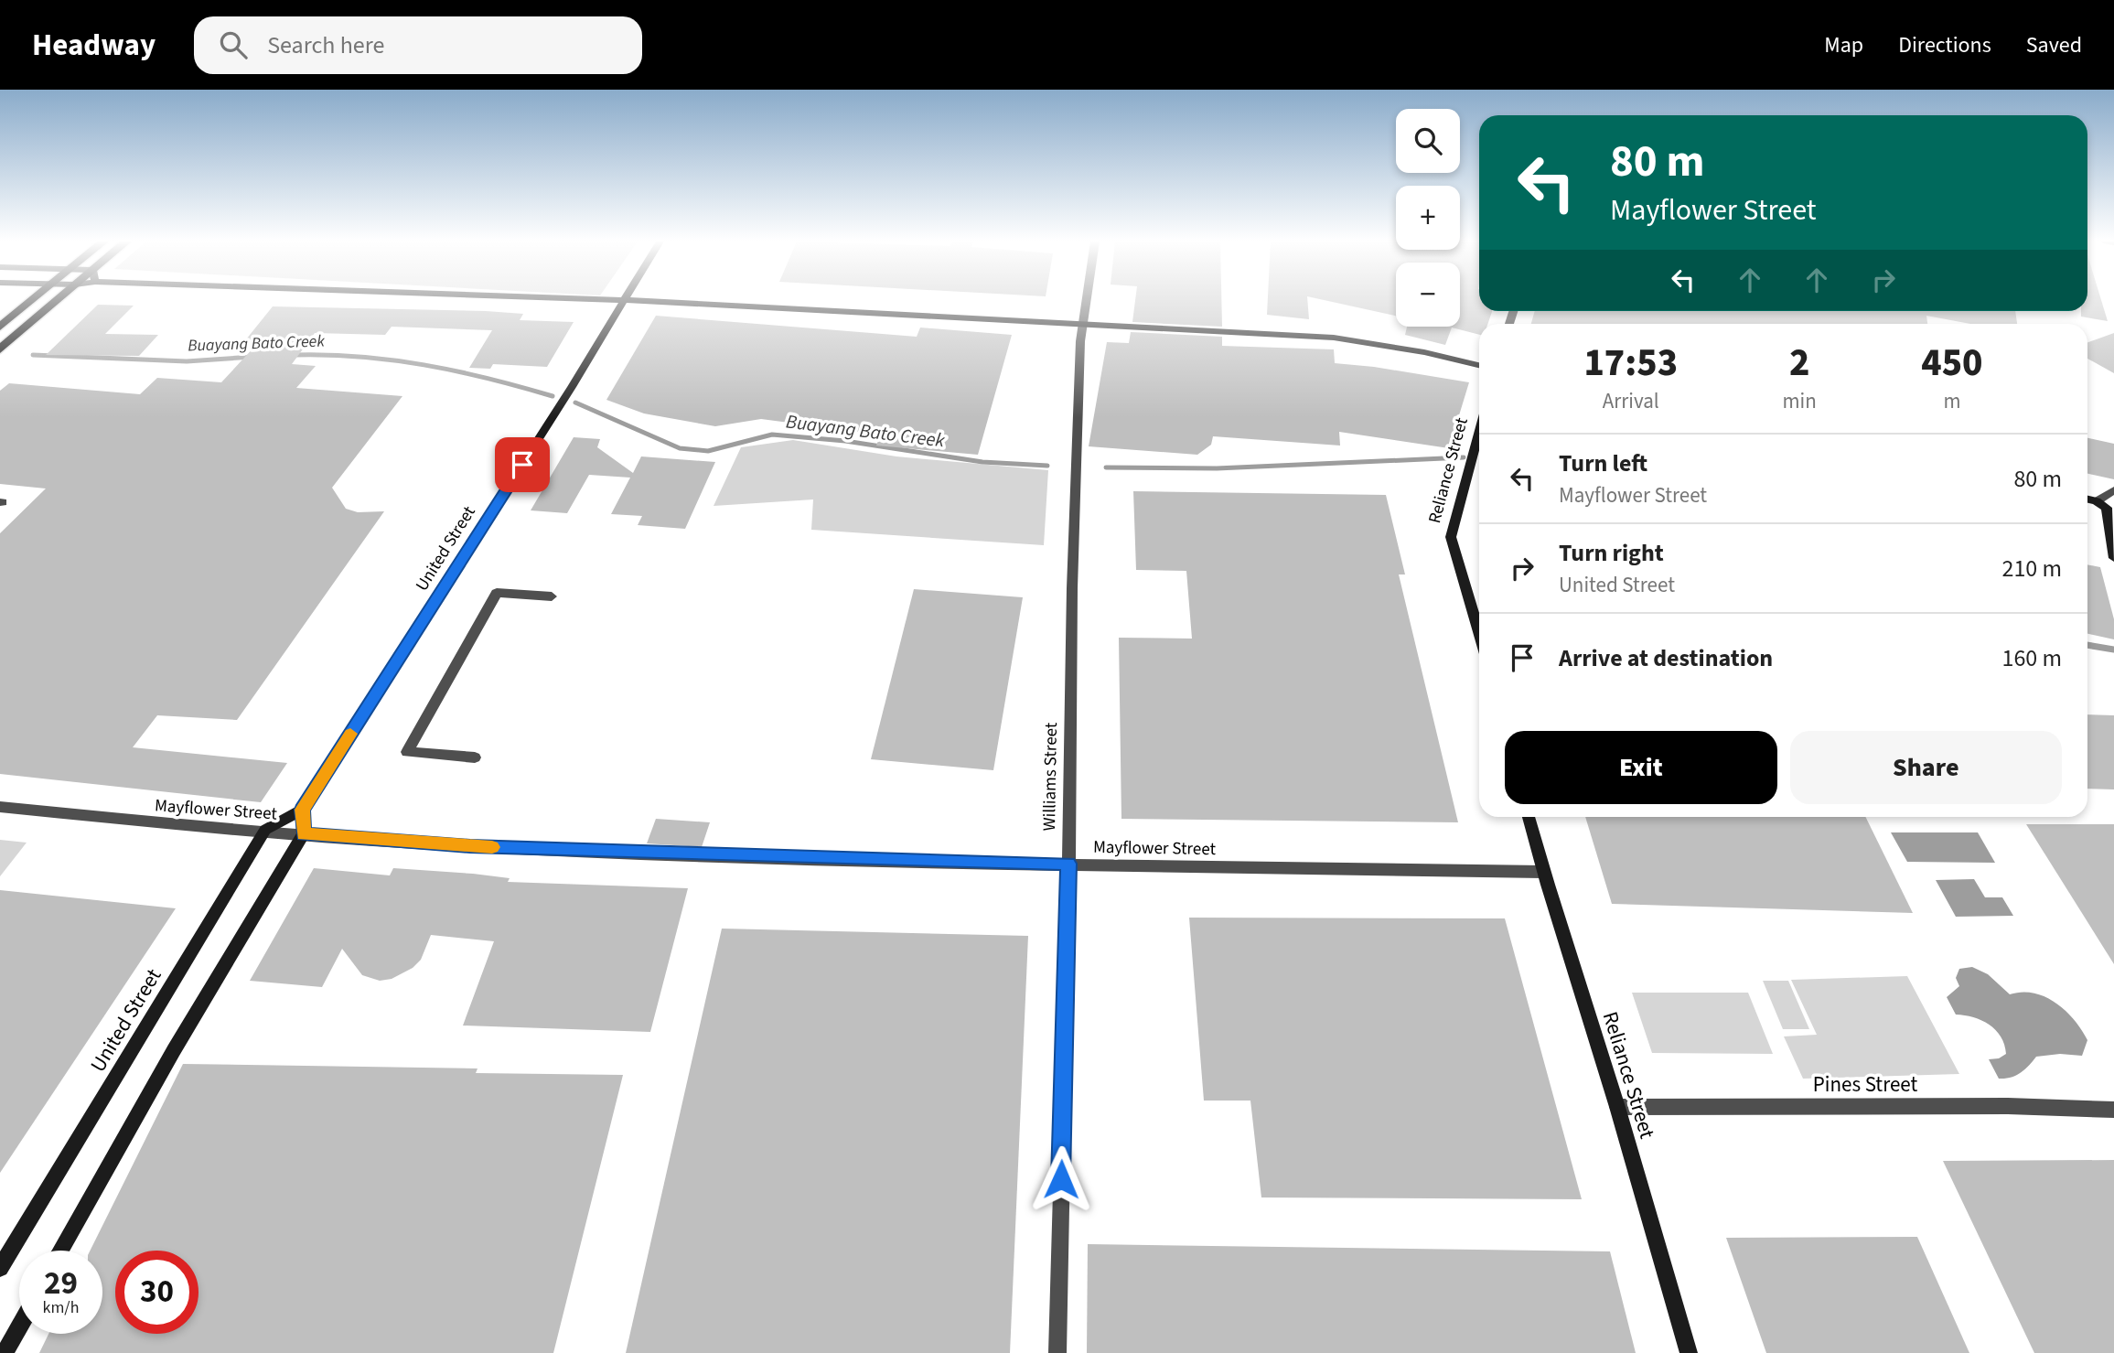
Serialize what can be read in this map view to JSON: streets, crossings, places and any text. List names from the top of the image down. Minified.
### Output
{"streets":{"street":["Reliance Street","United Street","Williams Street","Mayflower Street","Pines Street"]},"crossings":[["Reliance Street","Mayflower Street"],["Reliance Street","Pines Street"],["United Street","Mayflower Street"],["Williams Street","Mayflower Street"]],"water":["Buayang Bato Creek"],"page":{"header":"Headway","search":"Search here","nav":["Map","Directions","Saved"],"map_buttons":["+","−"],"turn":["80 m","Mayflower Street"],"eta":["17:53","Arrival","2","min","450","m"],"list":[{"name":"Turn left","note":"Mayflower Street","value":"80 m"},{"name":"Turn right","note":"United Street","value":"210 m"},{"name":"Arrive at destination","value":"160 m"}],"buttons":["Exit","Share"],"speed":"29 km/h","limit":"30"}}
